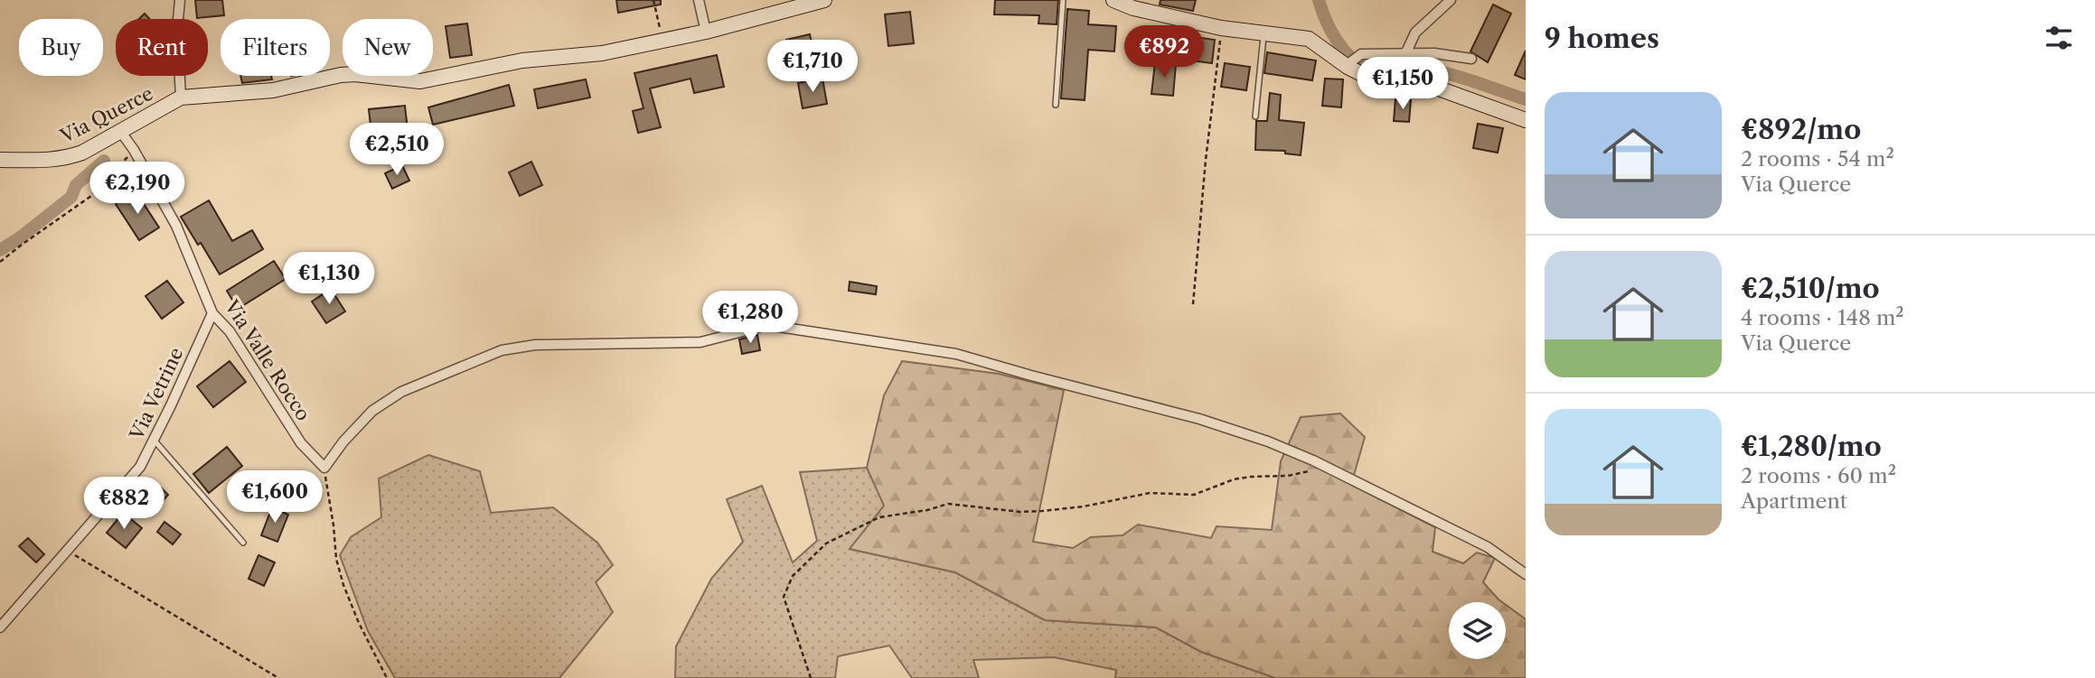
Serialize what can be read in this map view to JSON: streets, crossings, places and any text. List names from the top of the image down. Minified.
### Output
{"streets":{"street":["Via Querce","Via Valle Rocco","Via Vetrine"]},"crossings":[["Via Querce","Via Valle Rocco"],["Via Valle Rocco","Via Vetrine"]],"page":{"heading":"9 homes","chip":["Buy","Rent","Filters","New"],"price":["€892","€1,710","€1,150","€2,510","€2,190","€1,130","€1,280","€1,600","€882"],"list":[{"name":"€892/mo","note":"2 rooms · 54 m² · Via Querce"},{"name":"€2,510/mo","note":"4 rooms · 148 m² · Via Querce"},{"name":"€1,280/mo","note":"2 rooms · 60 m² · Apartment"}]}}
